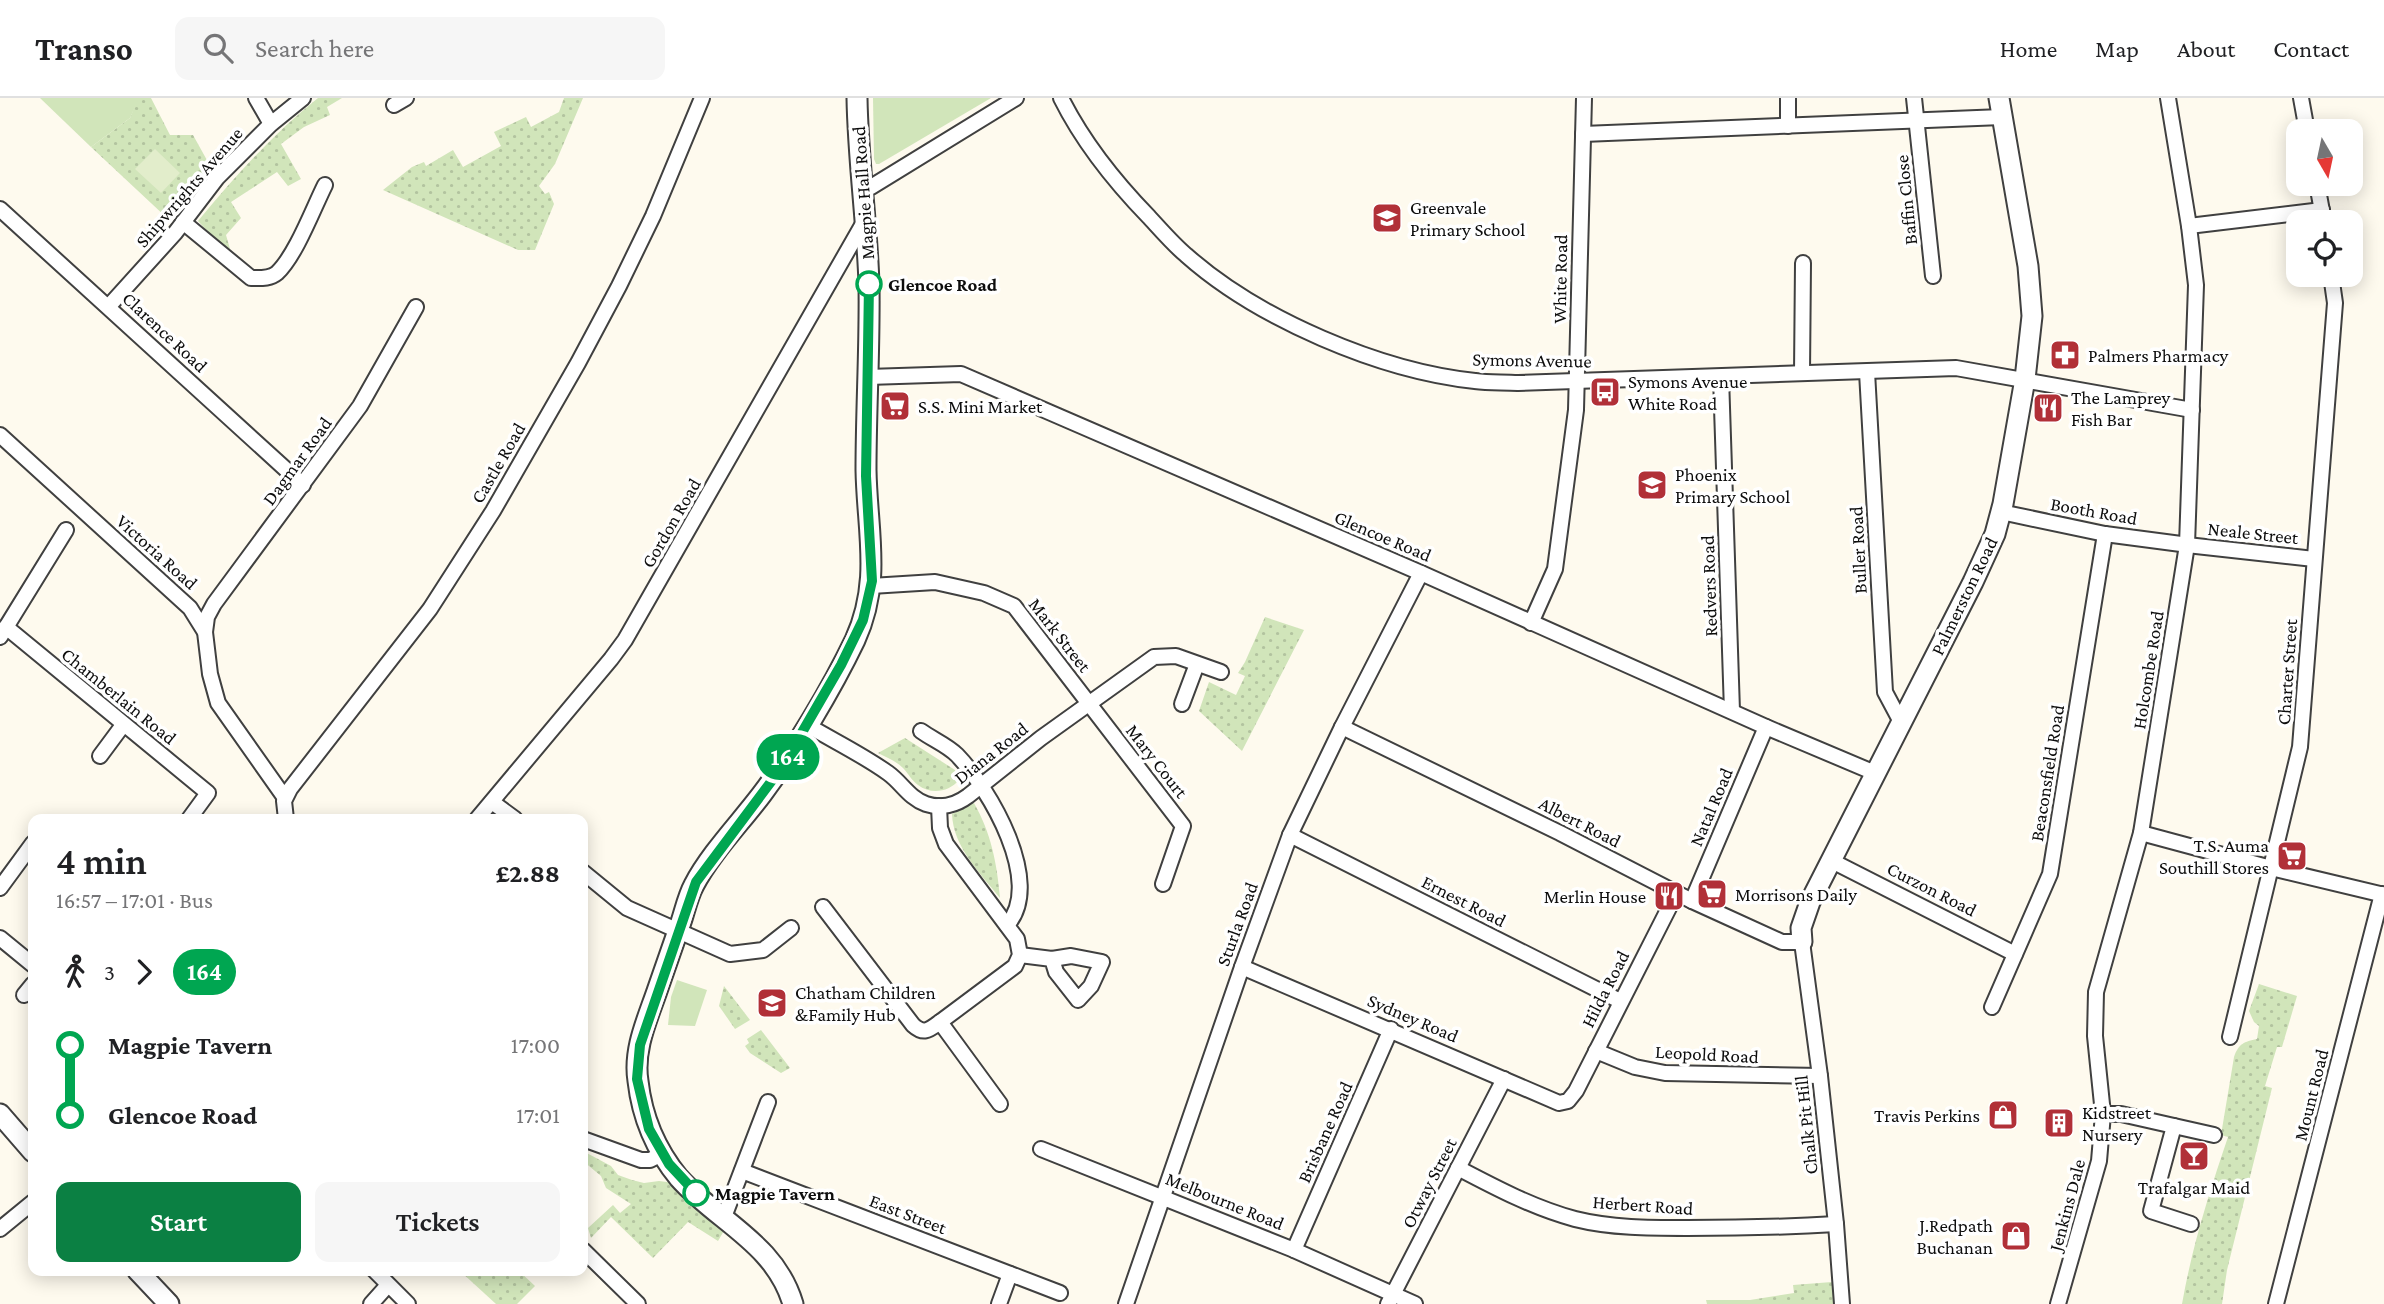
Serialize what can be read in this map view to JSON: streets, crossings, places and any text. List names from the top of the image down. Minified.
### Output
{"streets":{"street":["Shipwrights Avenue","Magpie Hall Road","Baffin Close","White Road","Clarence Road","Symons Avenue","Dagmar Road","Castle Road","Booth Road","Gordon Road","Neale Street","Glencoe Road","Buller Road","Victoria Road","Redvers Road","Palmerston Road","Mark Street","Holcombe Road","Charter Street","Chamberlain Road","Diana Road","Mary Court","Beaconsfield Road","Natal Road","Albert Road","Curzon Road","Ernest Road","Sturla Road","Hilda Road","Sydney Road","Leopold Road","Mount Road","Chalk Pit Hill","Brisbane Road","Otway Street","Melbourne Road","Herbert Road","Jenkins Dale","East Street"]},"crossings":[["Shipwrights Avenue","Clarence Road"],["Magpie Hall Road","Gordon Road"],["Magpie Hall Road","Glencoe Road"],["Magpie Hall Road","Mark Street"],["White Road","Symons Avenue"],["White Road","Glencoe Road"],["Clarence Road","Dagmar Road"],["Symons Avenue","Buller Road"],["Symons Avenue","Redvers Road"],["Symons Avenue","Palmerston Road"],["Symons Avenue","Holcombe Road"],["Dagmar Road","Victoria Road"],["Castle Road","Victoria Road"],["Booth Road","Neale Street"],["Booth Road","Palmerston Road"],["Booth Road","Holcombe Road"],["Booth Road","Beaconsfield Road"],["Neale Street","Holcombe Road"],["Neale Street","Charter Street"],["Glencoe Road","Redvers Road"],["Glencoe Road","Palmerston Road"],["Glencoe Road","Natal Road"],["Glencoe Road","Sturla Road"],["Buller Road","Palmerston Road"],["Palmerston Road","Albert Road"],["Palmerston Road","Curzon Road"],["Palmerston Road","Chalk Pit Hill"],["Mark Street","Diana Road"],["Mark Street","Mary Court"],["Holcombe Road","Jenkins Dale"],["Diana Road","Mary Court"],["Beaconsfield Road","Curzon Road"],["Natal Road","Albert Road"],["Albert Road","Sturla Road"],["Albert Road","Hilda Road"],["Albert Road","Chalk Pit Hill"],["Ernest Road","Sturla Road"],["Ernest Road","Hilda Road"],["Sturla Road","Sydney Road"],["Sturla Road","Melbourne Road"],["Hilda Road","Sydney Road"],["Hilda Road","Leopold Road"],["Sydney Road","Brisbane Road"],["Sydney Road","Otway Street"],["Leopold Road","Chalk Pit Hill"],["Chalk Pit Hill","Herbert Road"],["Brisbane Road","Melbourne Road"],["Otway Street","Melbourne Road"],["Otway Street","Herbert Road"]],"places":{"school or university":["Greenvale Primary School","Phoenix Primary School","Chatham Children &Family Hub"],"other":["Glencoe Road","Magpie Tavern"],"pharmacy":["Palmers Pharmacy"],"bus stop":["Symons Avenue White Road"],"supermarket":["S.S. Mini Market","T.S. Auma Southill Stores","Morrisons Daily"],"restaurant":["The Lamprey Fish Bar","Merlin House"],"shop":["Travis Perkins","J.Redpath Buchanan"],"building":["Kidstreet Nursery"],"bar":["Trafalgar Maid"]},"lines":["bus line 164"],"north":"bottom","page":{"header":"Transo","search":"Search here","nav":["Home","Map","About","Contact"],"on_map":"164","heading":["4 min","16:57 – 17:01 · Bus","£2.88"],"legs":["3","164"],"list":[{"name":"Magpie Tavern","value":"17:00"},{"name":"Glencoe Road","value":"17:01"}],"buttons":["Start","Tickets"]}}
